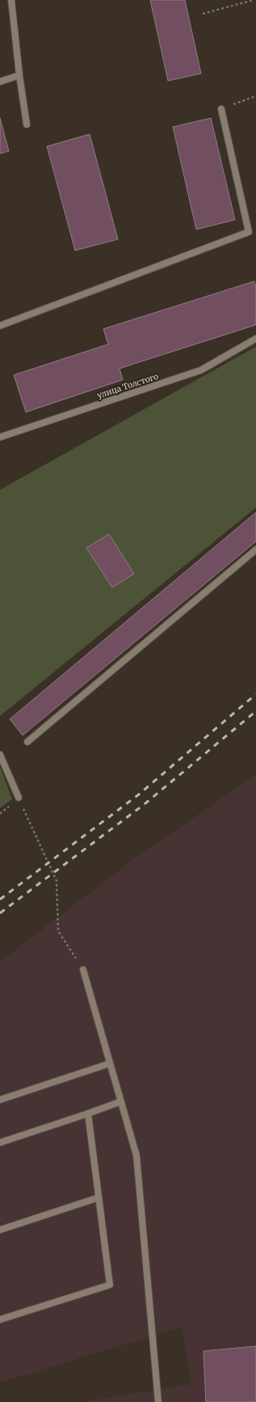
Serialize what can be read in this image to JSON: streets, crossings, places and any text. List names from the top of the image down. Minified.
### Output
{"streets":{"street":["улица Толстого"]}}
